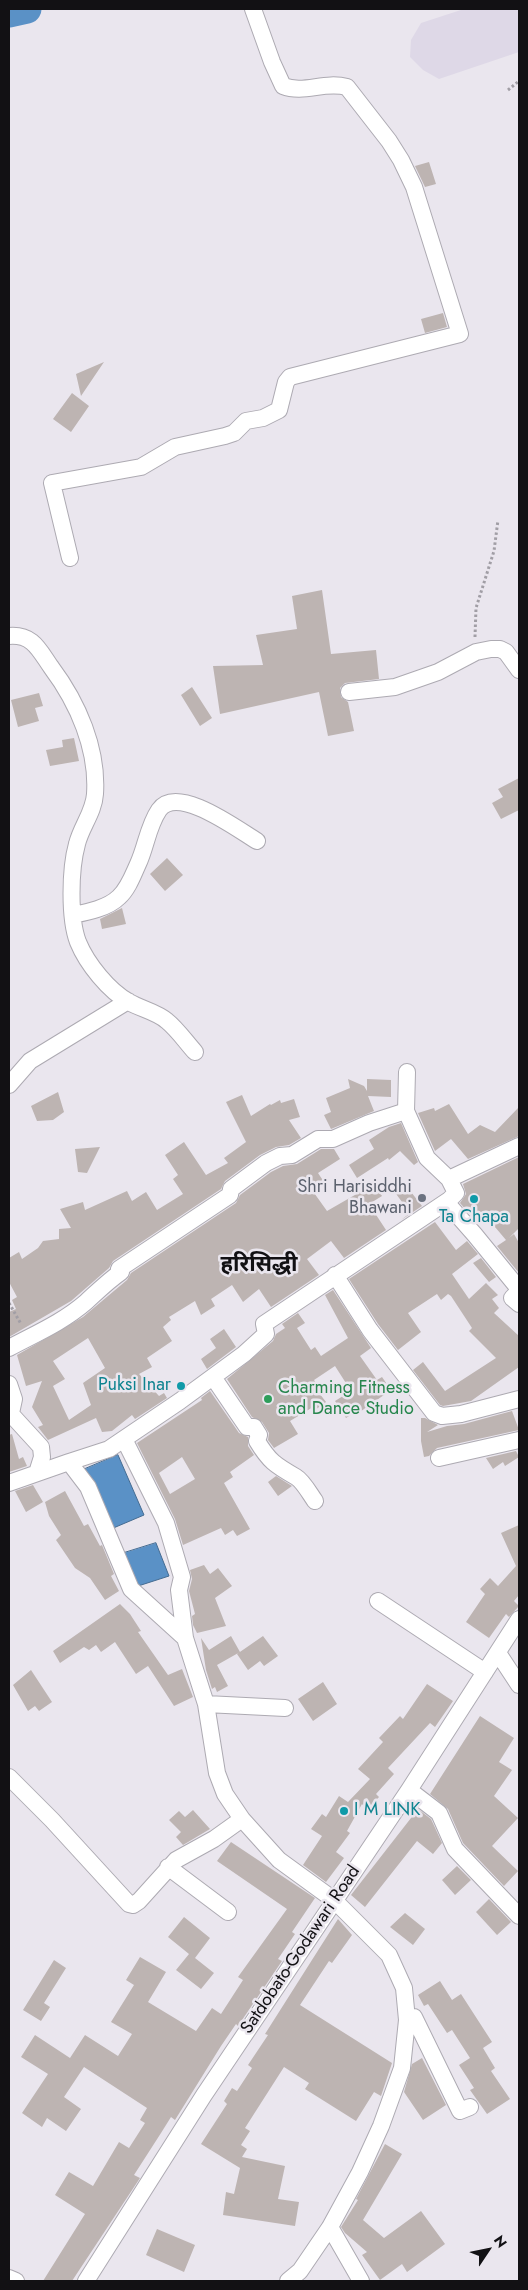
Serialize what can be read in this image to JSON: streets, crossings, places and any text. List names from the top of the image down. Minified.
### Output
{"streets":{"street":["Satdobato-Godawari Road"]},"districts":["हरिसिद्धी"],"places":["Shri Harisiddhi Bhawani","Ta Chapa","Puksi Inar","Charming Fitness and Dance Studio","I M LINK"],"north":"top right"}
